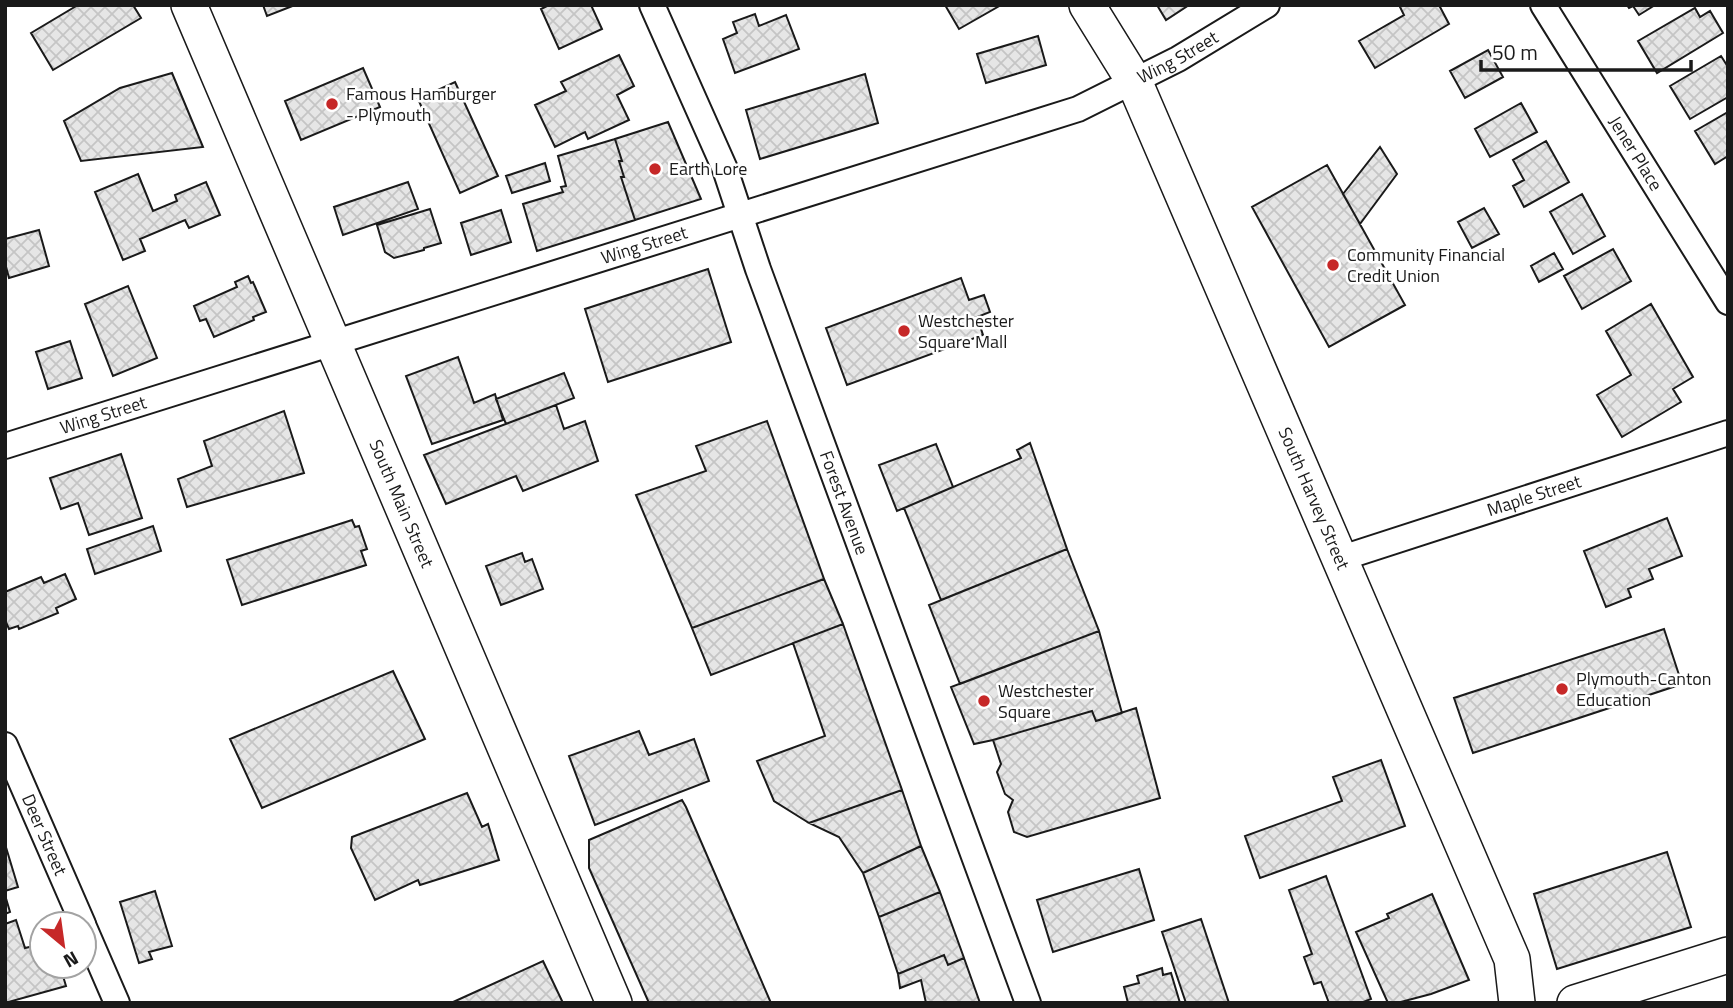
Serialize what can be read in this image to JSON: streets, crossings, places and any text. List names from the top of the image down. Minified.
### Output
{"streets":{"street":["Wing Street","Jener Place","Maple Street","South Harvey Street","Forest Avenue","South Main Street","Deer Street"]},"crossings":[["Wing Street","South Harvey Street"],["Wing Street","Forest Avenue"],["Wing Street","South Main Street"],["Maple Street","South Harvey Street"]],"places":["Famous Hamburger - Plymouth","Earth Lore","Community Financial Credit Union","Westchester Square Mall","Plymouth-Canton Education","Westchester Square"],"scale_bar":"50 m","north":"bottom right"}
